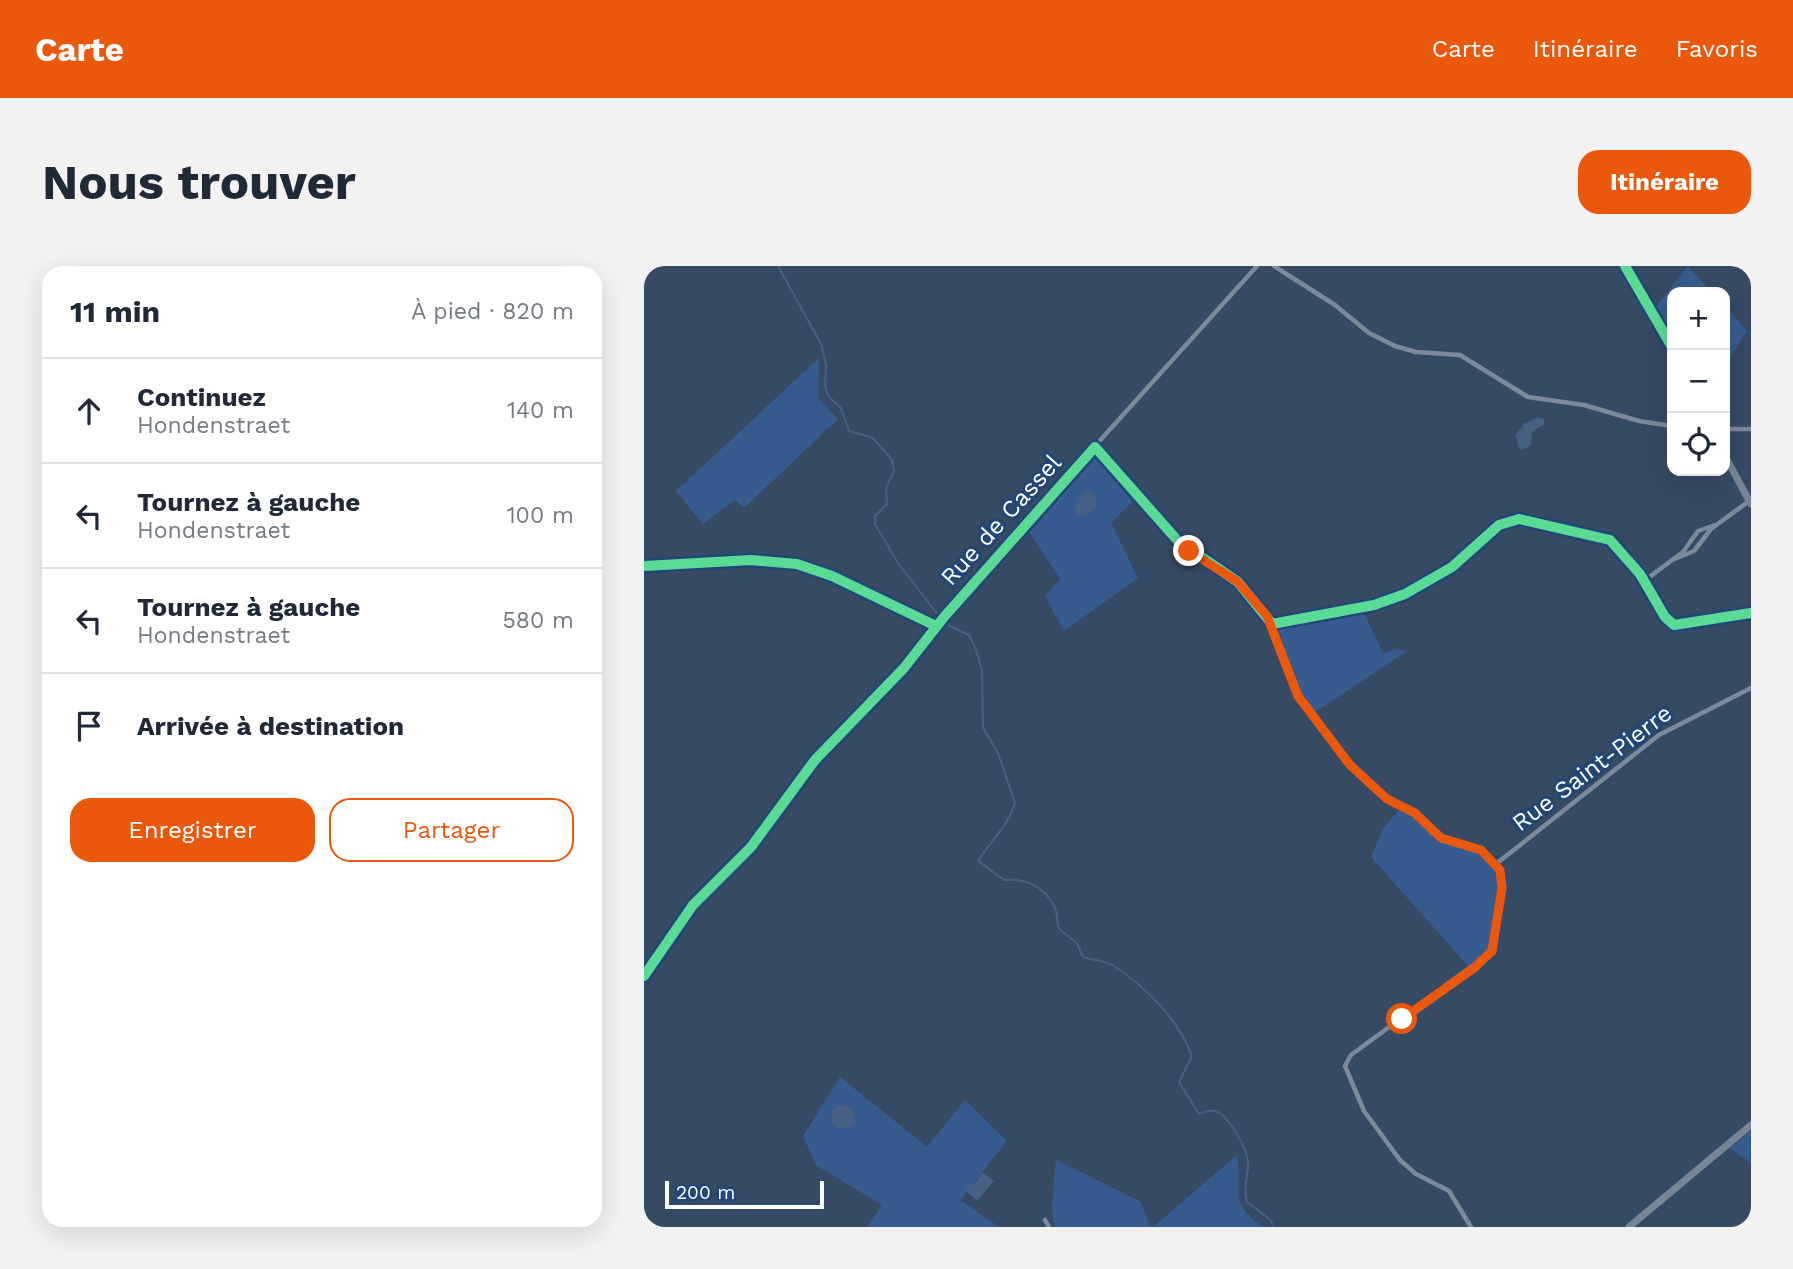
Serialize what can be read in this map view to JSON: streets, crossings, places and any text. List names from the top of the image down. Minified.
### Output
{"streets":{"street":["Rue de Cassel","Rue Saint-Pierre"]},"scale_bar":"200 m","page":{"header":"Carte","nav":["Carte","Itinéraire","Favoris"],"buttons":["Itinéraire",["Enregistrer","Partager"]],"title":"Nous trouver","heading":["11 min","À pied · 820 m"],"map_buttons":["+","−"],"list":[["Continuez","Hondenstraet","140 m"],["Tournez à gauche","Hondenstraet","100 m"],["Tournez à gauche","Hondenstraet","580 m"],"Arrivée à destination"],"scale":"200 m"}}
